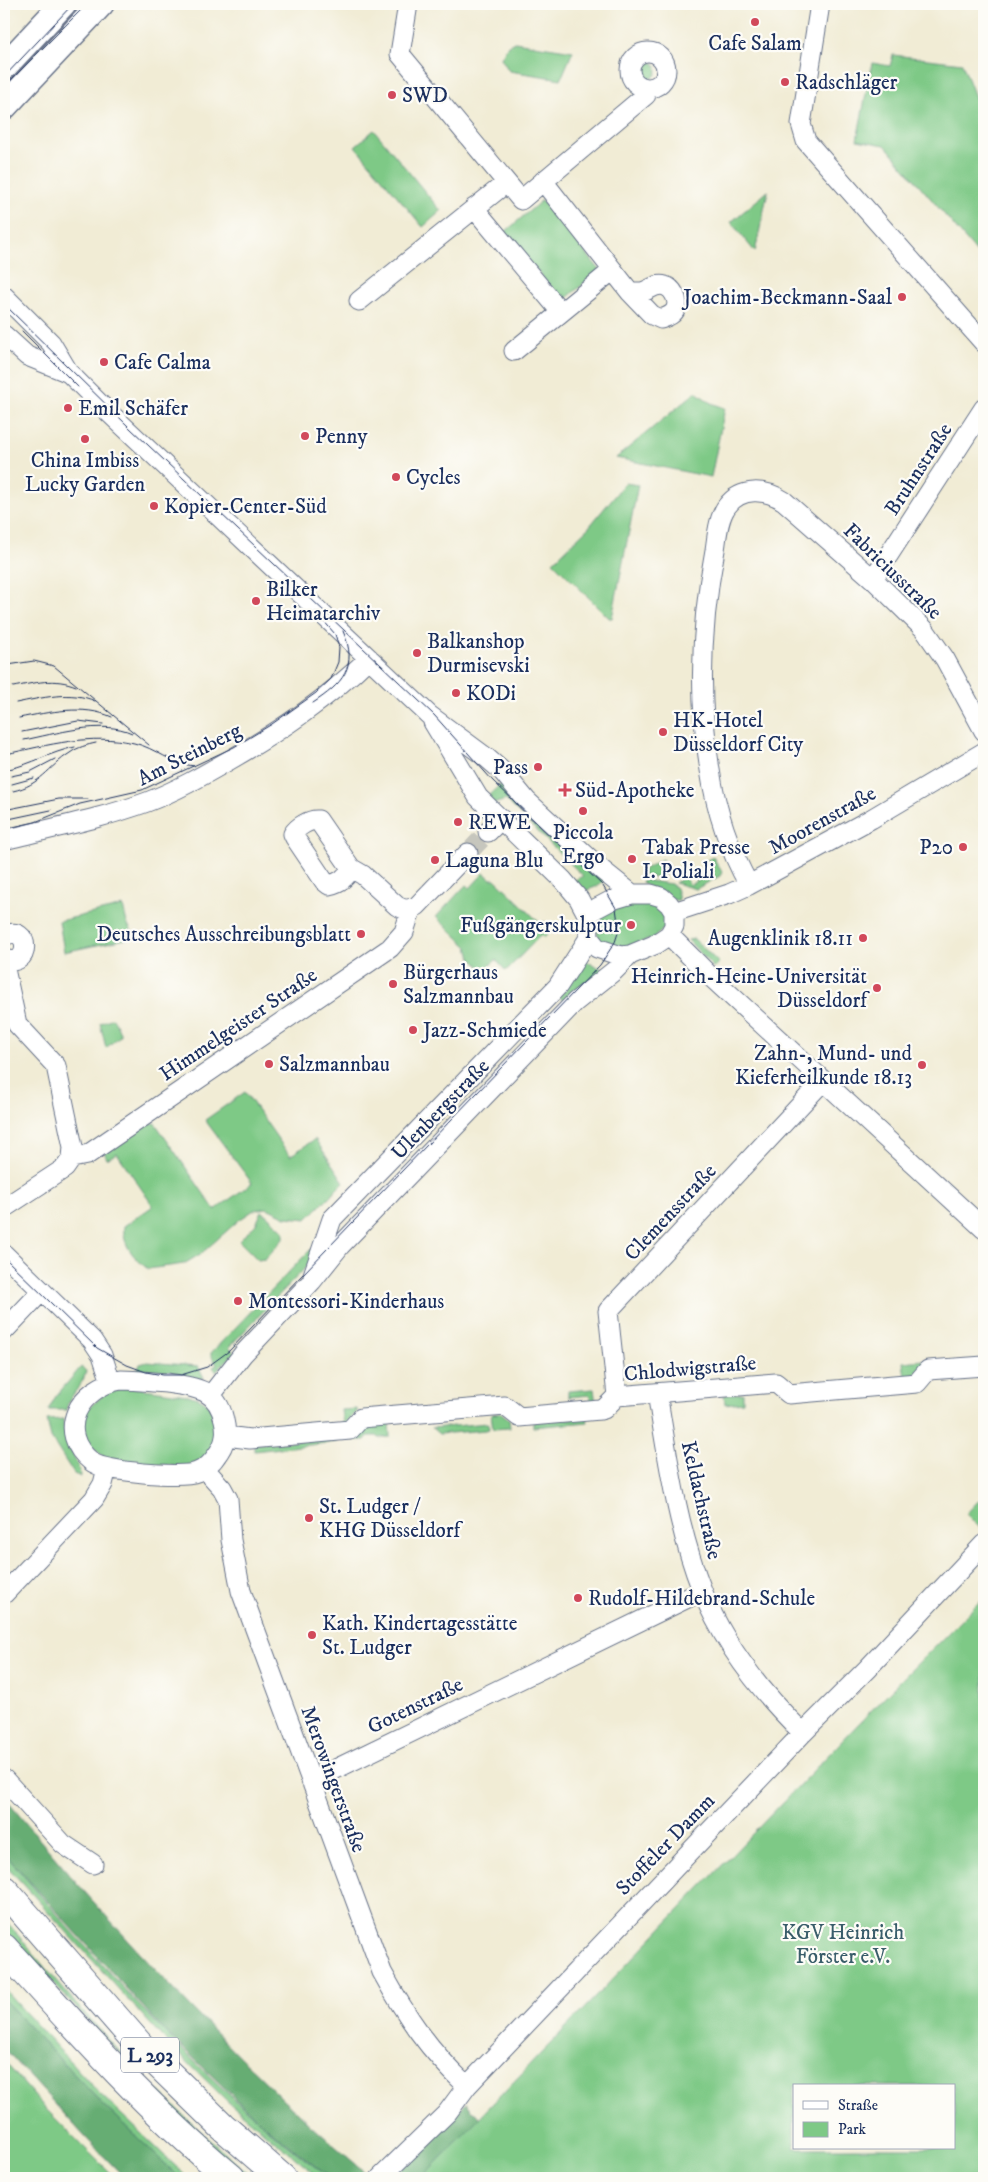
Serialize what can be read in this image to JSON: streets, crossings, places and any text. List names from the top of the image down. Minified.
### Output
{"streets":{"highway":["L 293"],"street":["Bruhnstraße","Fabriciusstraße","Am Steinberg","Moorenstraße","Himmelgeister Straße","Ulenbergstraße","Clemensstraße","Chlodwigstraße","Keldachstraße","Gotenstraße","Merowingerstraße","Stoffeler Damm"]},"crossings":[["Bruhnstraße","Fabriciusstraße"],["Fabriciusstraße","Moorenstraße"],["Moorenstraße","Ulenbergstraße"],["Ulenbergstraße","Chlodwigstraße"],["Ulenbergstraße","Merowingerstraße"],["Clemensstraße","Chlodwigstraße"],["Chlodwigstraße","Keldachstraße"],["Chlodwigstraße","Merowingerstraße"],["Keldachstraße","Gotenstraße"],["Keldachstraße","Stoffeler Damm"],["Gotenstraße","Merowingerstraße"],["Merowingerstraße","Stoffeler Damm"]],"parks":["KGV Heinrich Förster e.V."],"places":{"other":["Cafe Salam","Radschläger","SWD","Joachim-Beckmann-Saal","Cafe Calma","Emil Schäfer","Penny","China Imbiss Lucky Garden","Cycles","Kopier-Center-Süd","Bilker Heimatarchiv","Balkanshop Durmisevski","KODi","HK-Hotel Düsseldorf City","Pass","Piccola Ergo","REWE","P20","Tabak Presse I. Poliali","Laguna Blu","Fußgängerskulptur","Deutsches Ausschreibungsblatt","Augenklinik 18.11","Bürgerhaus Salzmannbau","Heinrich-Heine-Universität Düsseldorf","Jazz-Schmiede","Salzmannbau","Zahn-, Mund- und Kieferheilkunde 18.13","Montessori-Kinderhaus","St. Ludger / KHG Düsseldorf","Rudolf-Hildebrand-Schule","Kath. Kindertagesstätte St. Ludger"],"health":["Süd-Apotheke"]},"legend":["Straße","Park"]}
